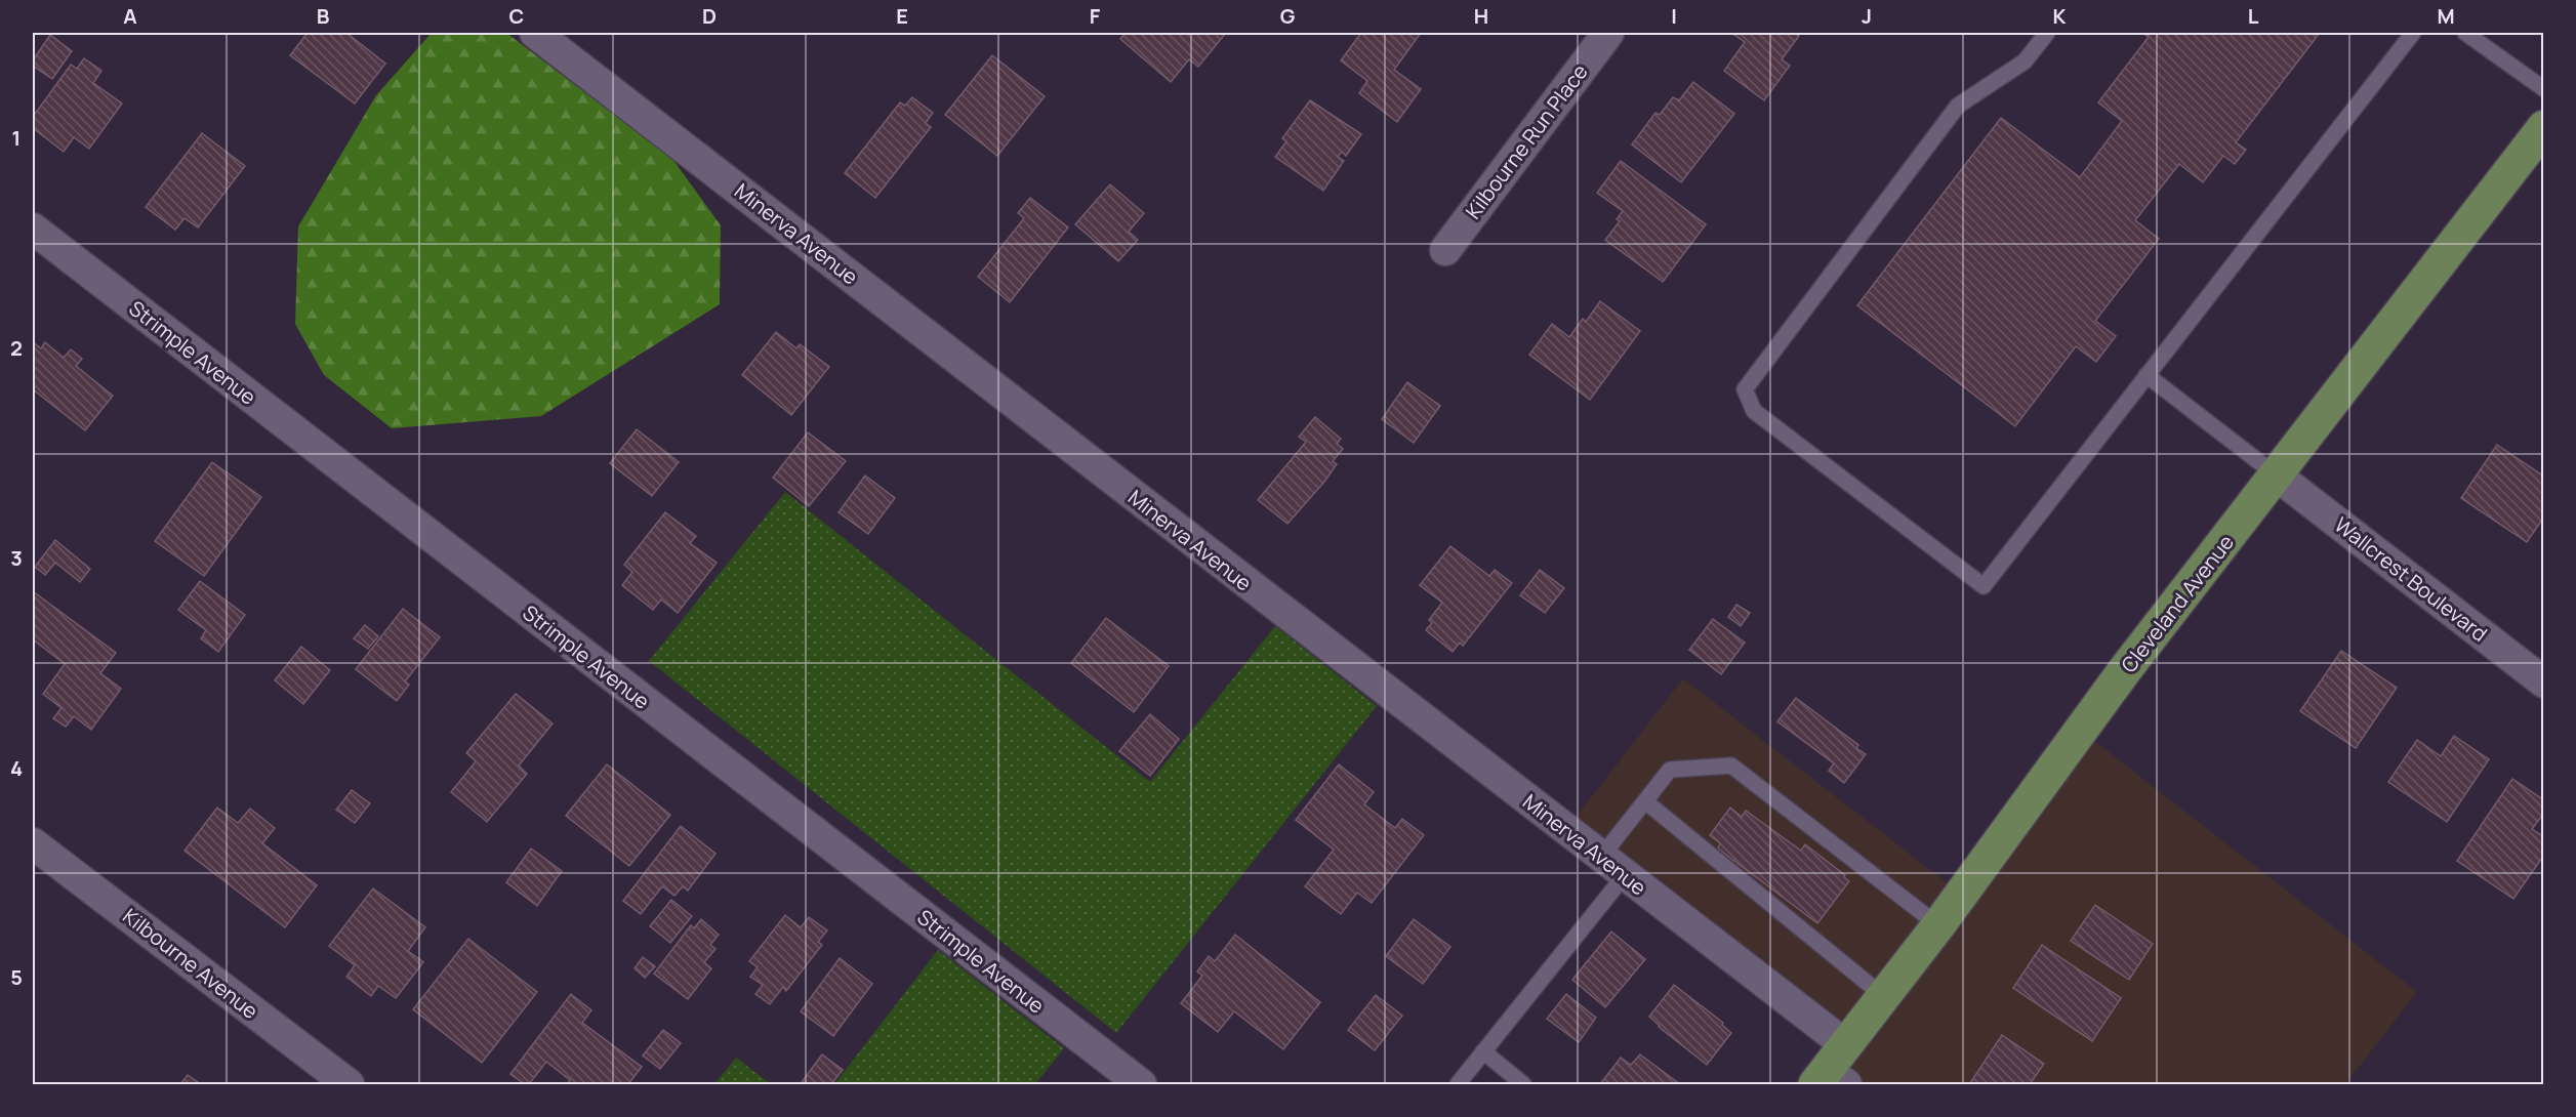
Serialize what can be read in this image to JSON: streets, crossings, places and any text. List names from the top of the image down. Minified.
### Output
{"streets":{"main road":["Cleveland Avenue"],"street":["Kilbourne Run Place","Minerva Avenue","Strimple Avenue","Wallcrest Boulevard","Kilbourne Avenue"]},"crossings":[["Minerva Avenue","Cleveland Avenue"],["Wallcrest Boulevard","Cleveland Avenue"]],"grid":{"columns":["A","B","C","D","E","F","G","H","I","J","K","L","M"],"rows":["1","2","3","4","5"]}}
